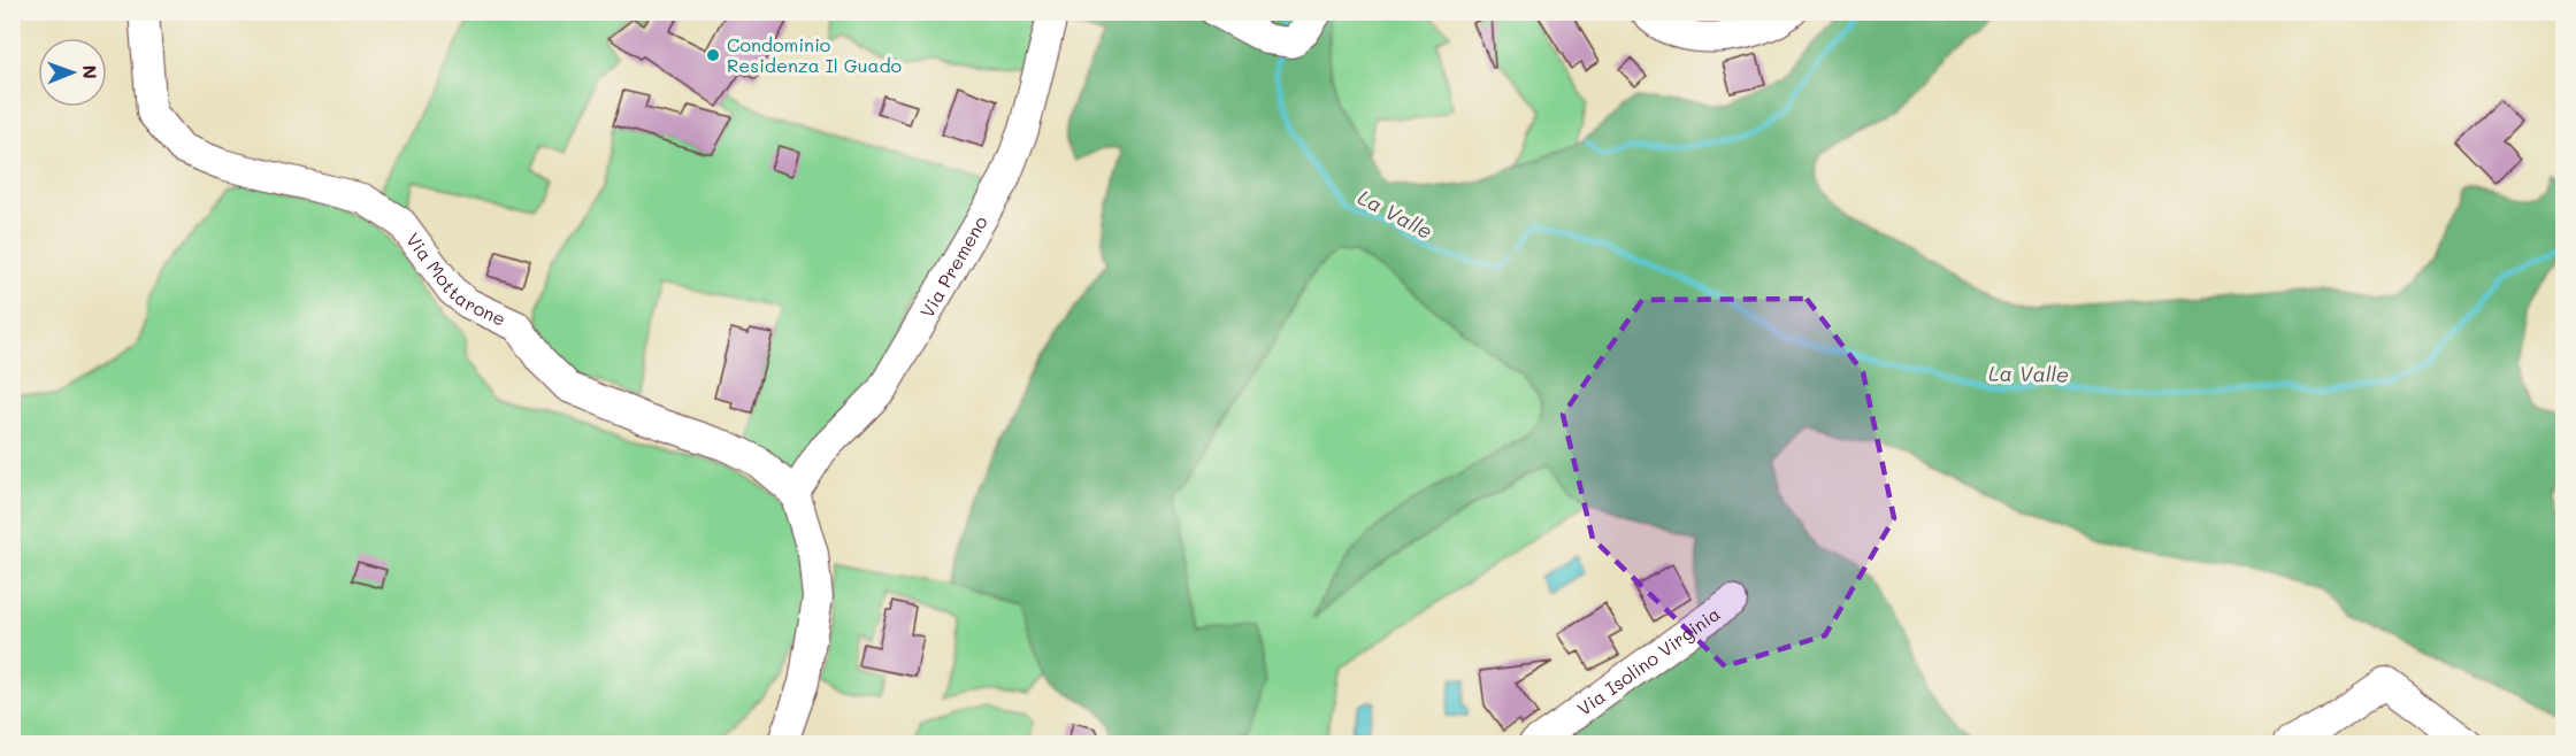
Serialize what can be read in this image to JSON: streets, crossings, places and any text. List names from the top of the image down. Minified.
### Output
{"streets":{"street":["Via Premeno","Via Mottarone","Via Isolino Virginia"]},"crossings":[["Via Premeno","Via Mottarone"]],"water":["La Valle"],"places":["Condominio Residenza Il Guado"],"north":"right"}
